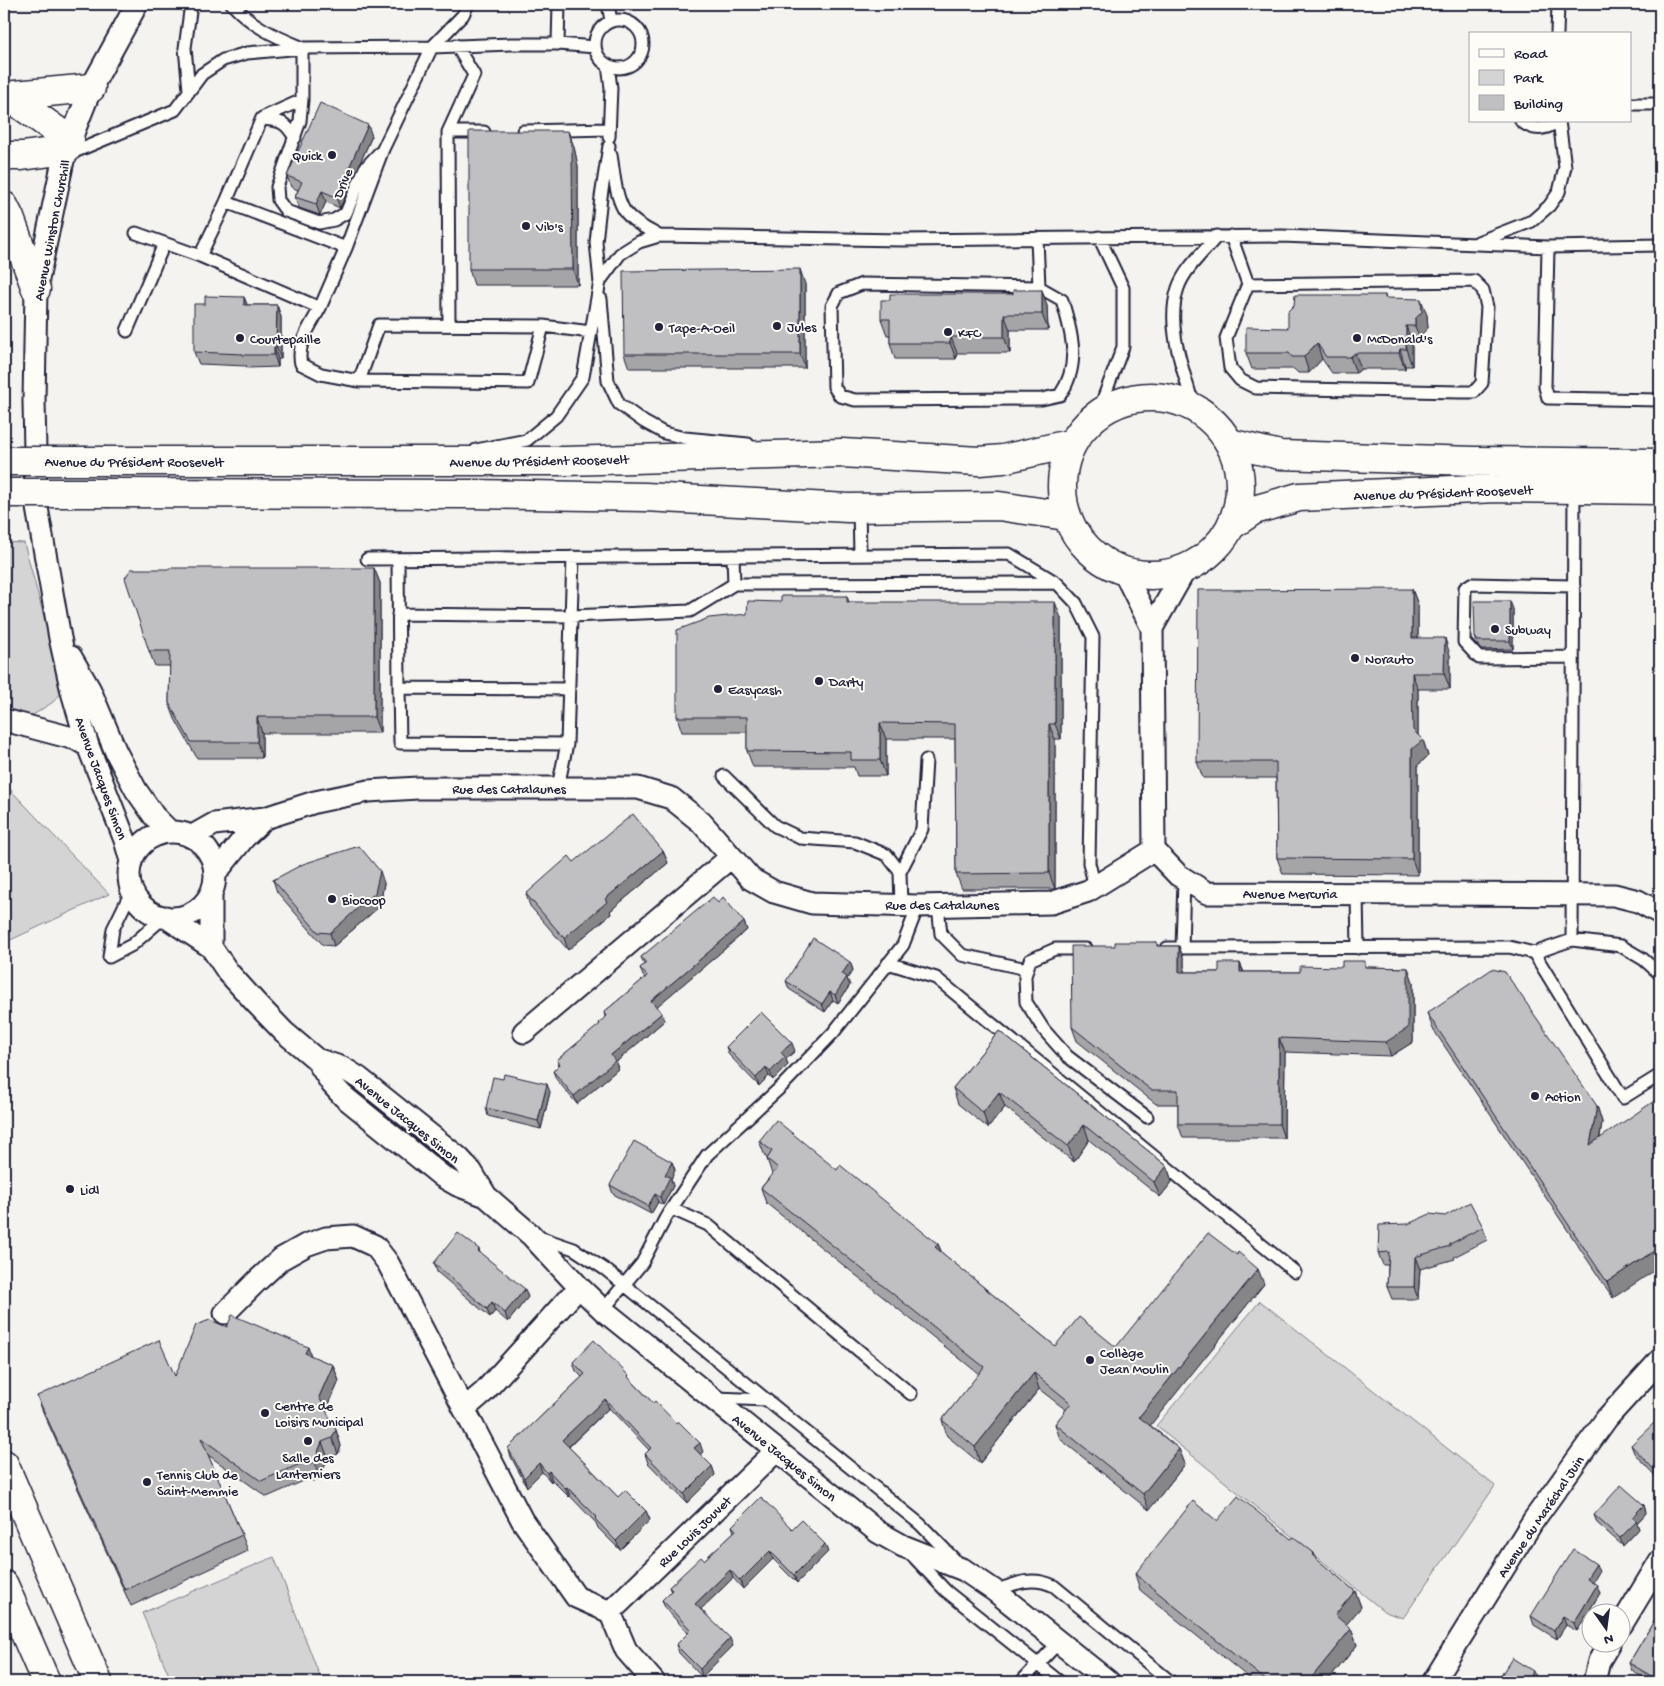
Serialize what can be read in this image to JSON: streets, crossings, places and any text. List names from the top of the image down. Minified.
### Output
{"streets":{"main road":["Avenue du Président Roosevelt"],"street":["Avenue Winston Churchill","Avenue Jacques Simon","Rue des Catalaunes","Avenue Mercuria","Avenue du Maréchal Juin","Rue Louis Jouvet"],"lane":["Drive"]},"crossings":[["Avenue Winston Churchill","Avenue Jacques Simon"],["Avenue Jacques Simon","Rue des Catalaunes"],["Avenue Jacques Simon","Rue Louis Jouvet"],["Rue des Catalaunes","Avenue Mercuria"]],"places":["Quick","Vib's","Jules","Tape-A-Oeil","KFC","Courtepaille","McDonald's","Subway","Norauto","Darty","Easycash","Biocoop","Action","Lidl","Collège Jean Moulin","Centre de Loisirs Municipal","Salle des Lanterniers","Tennis Club de Saint-Memmie"],"legend":["Road","Park","Building"],"north":"bottom"}
